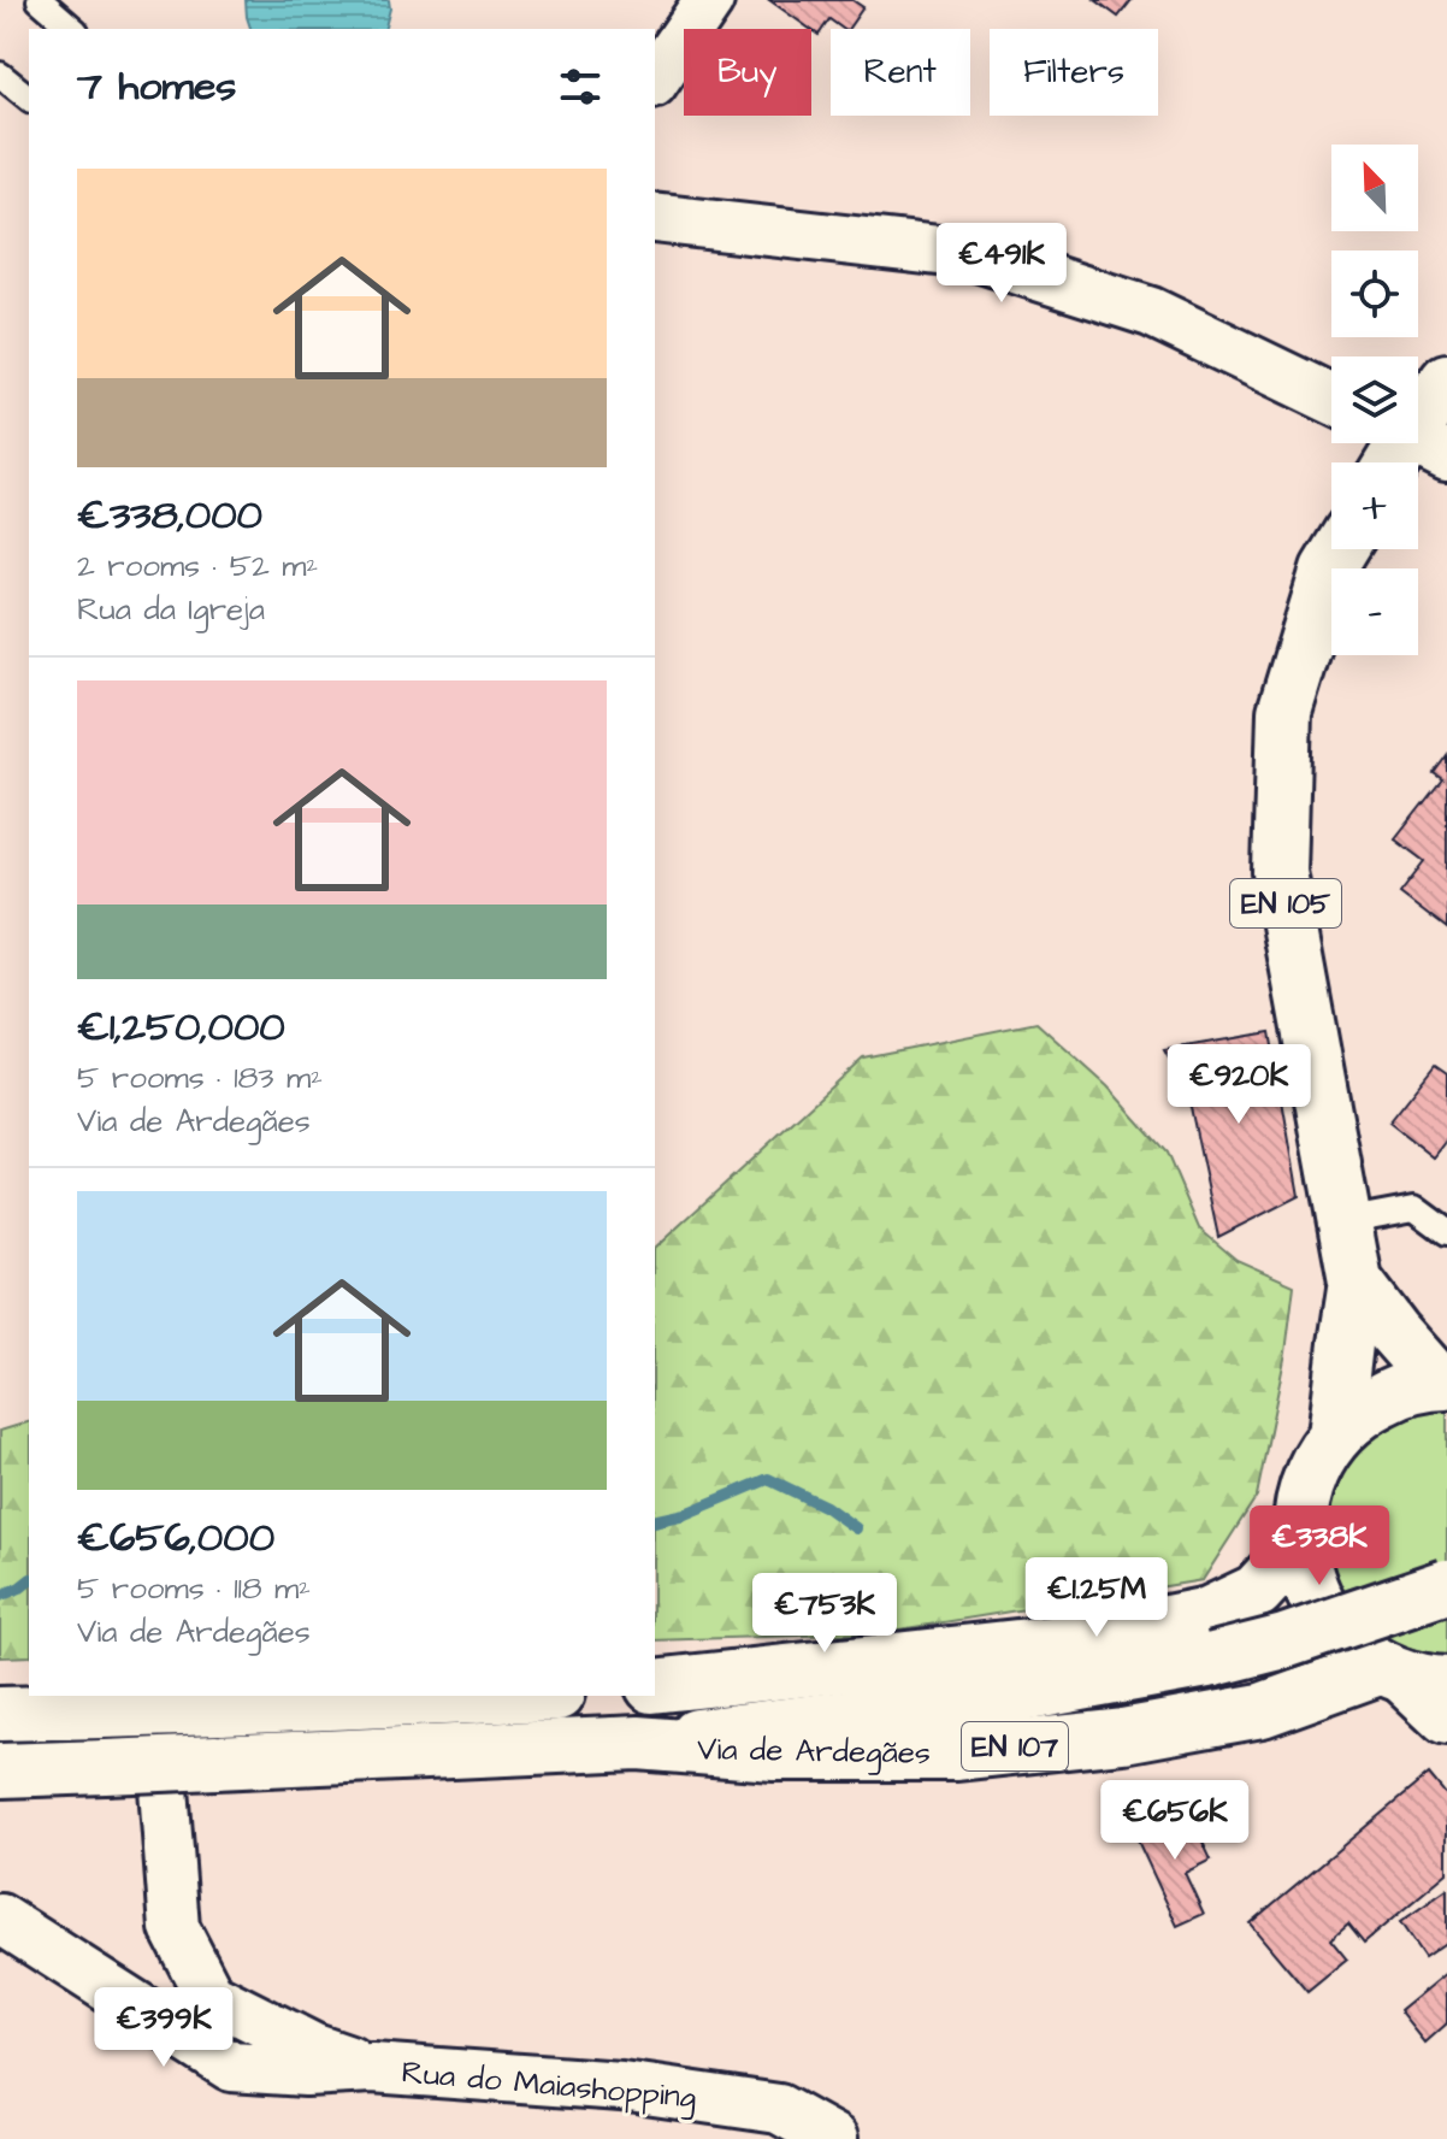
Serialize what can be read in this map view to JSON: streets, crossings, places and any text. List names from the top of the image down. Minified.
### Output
{"streets":{"main road":["EN 105","EN 107","Via de Ardegães"],"street":["Rua do Maiashopping"]},"crossings":[["EN 105","Via de Ardegães"],["EN 107","Via de Ardegães"]],"north":"top left","page":{"chip":["Buy","Rent","Filters"],"heading":"7 homes","map_buttons":["+","−"],"list":[{"name":"€338,000","note":"2 rooms · 52 m² · Rua da Igreja"},{"name":"€1,250,000","note":"5 rooms · 183 m² · Via de Ardegães"},{"name":"€656,000","note":"5 rooms · 118 m² · Via de Ardegães"}],"price":["€491K","€920K","€338K","€1.25M","€753K","€656K","€399K"]}}
